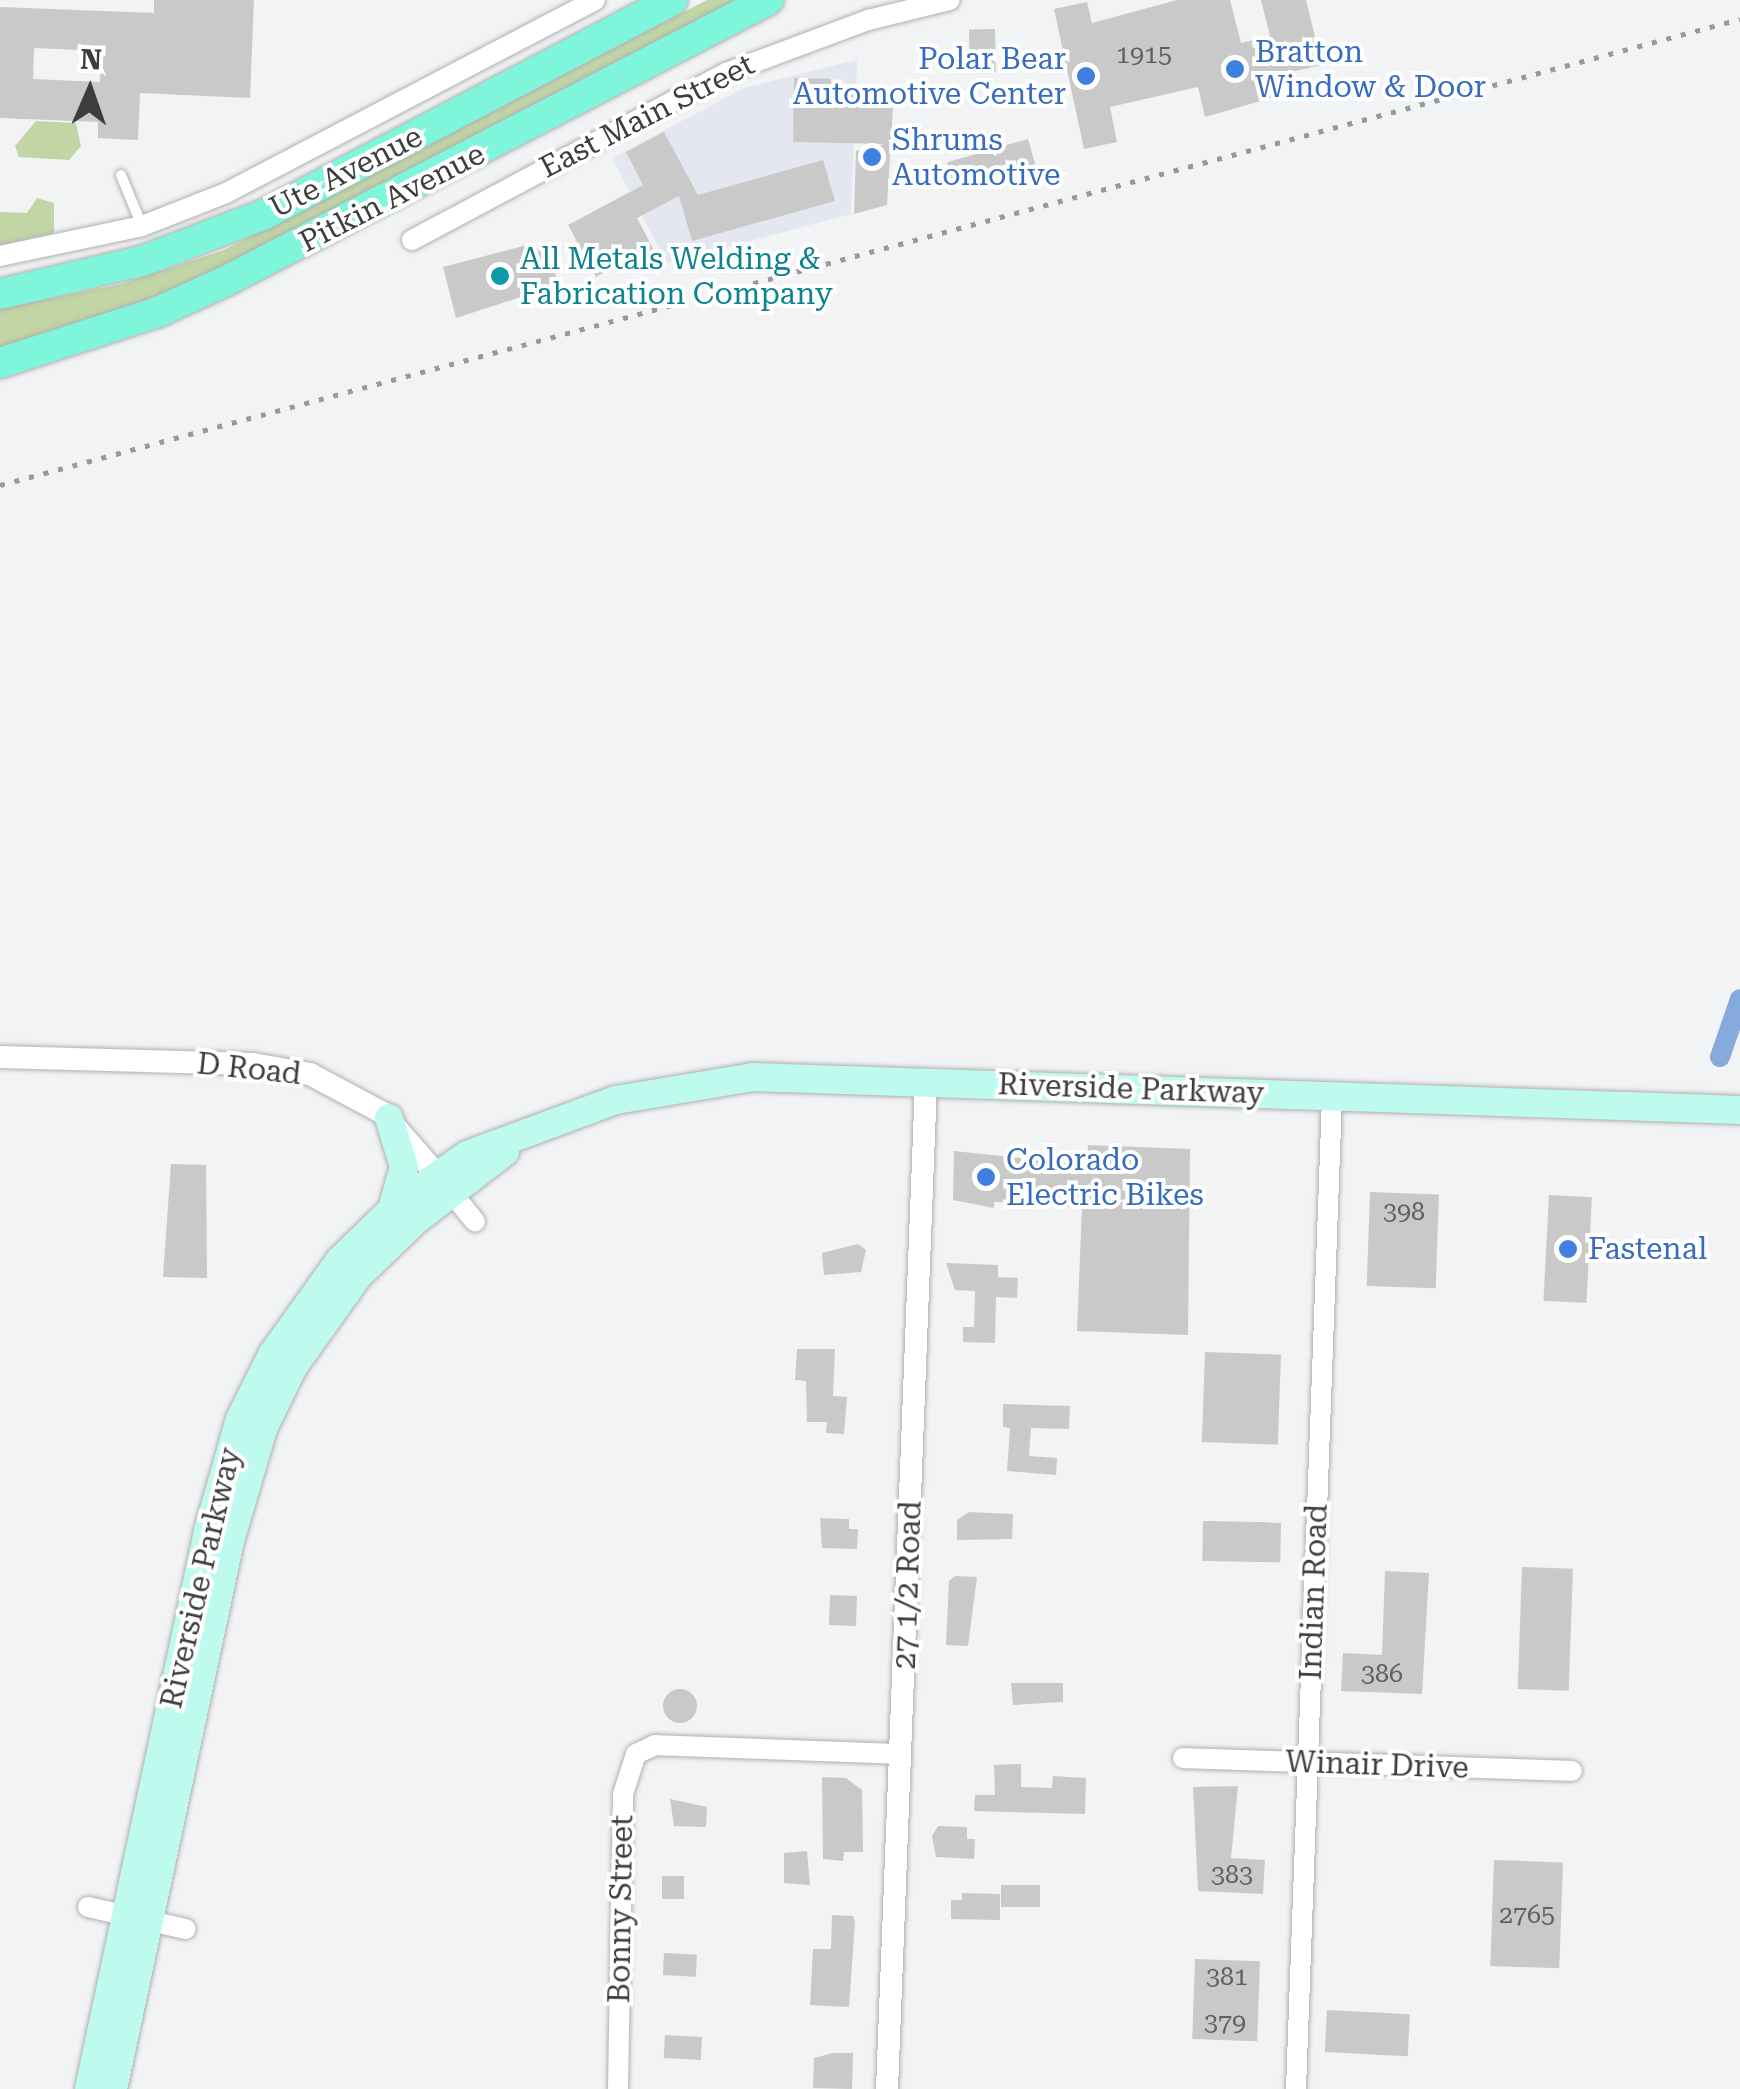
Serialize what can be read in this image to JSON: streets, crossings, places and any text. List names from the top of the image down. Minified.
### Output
{"streets":{"main road":["Ute Avenue","Pitkin Avenue","Riverside Parkway"],"street":["East Main Street","D Road","27 1/2 Road","Indian Road","Winair Drive","Bonny Street"]},"crossings":[["D Road","Riverside Parkway"],["Riverside Parkway","27 1/2 Road"],["Riverside Parkway","Indian Road"],["27 1/2 Road","Bonny Street"],["Indian Road","Winair Drive"]],"places":["Bratton Window & Door","Polar Bear Automotive Center","Shrums Automotive","All Metals Welding & Fabrication Company","Colorado Electric Bikes","Fastenal"],"house_numbers":["1915","398","386","383","2765","381","379"],"north":"top"}
